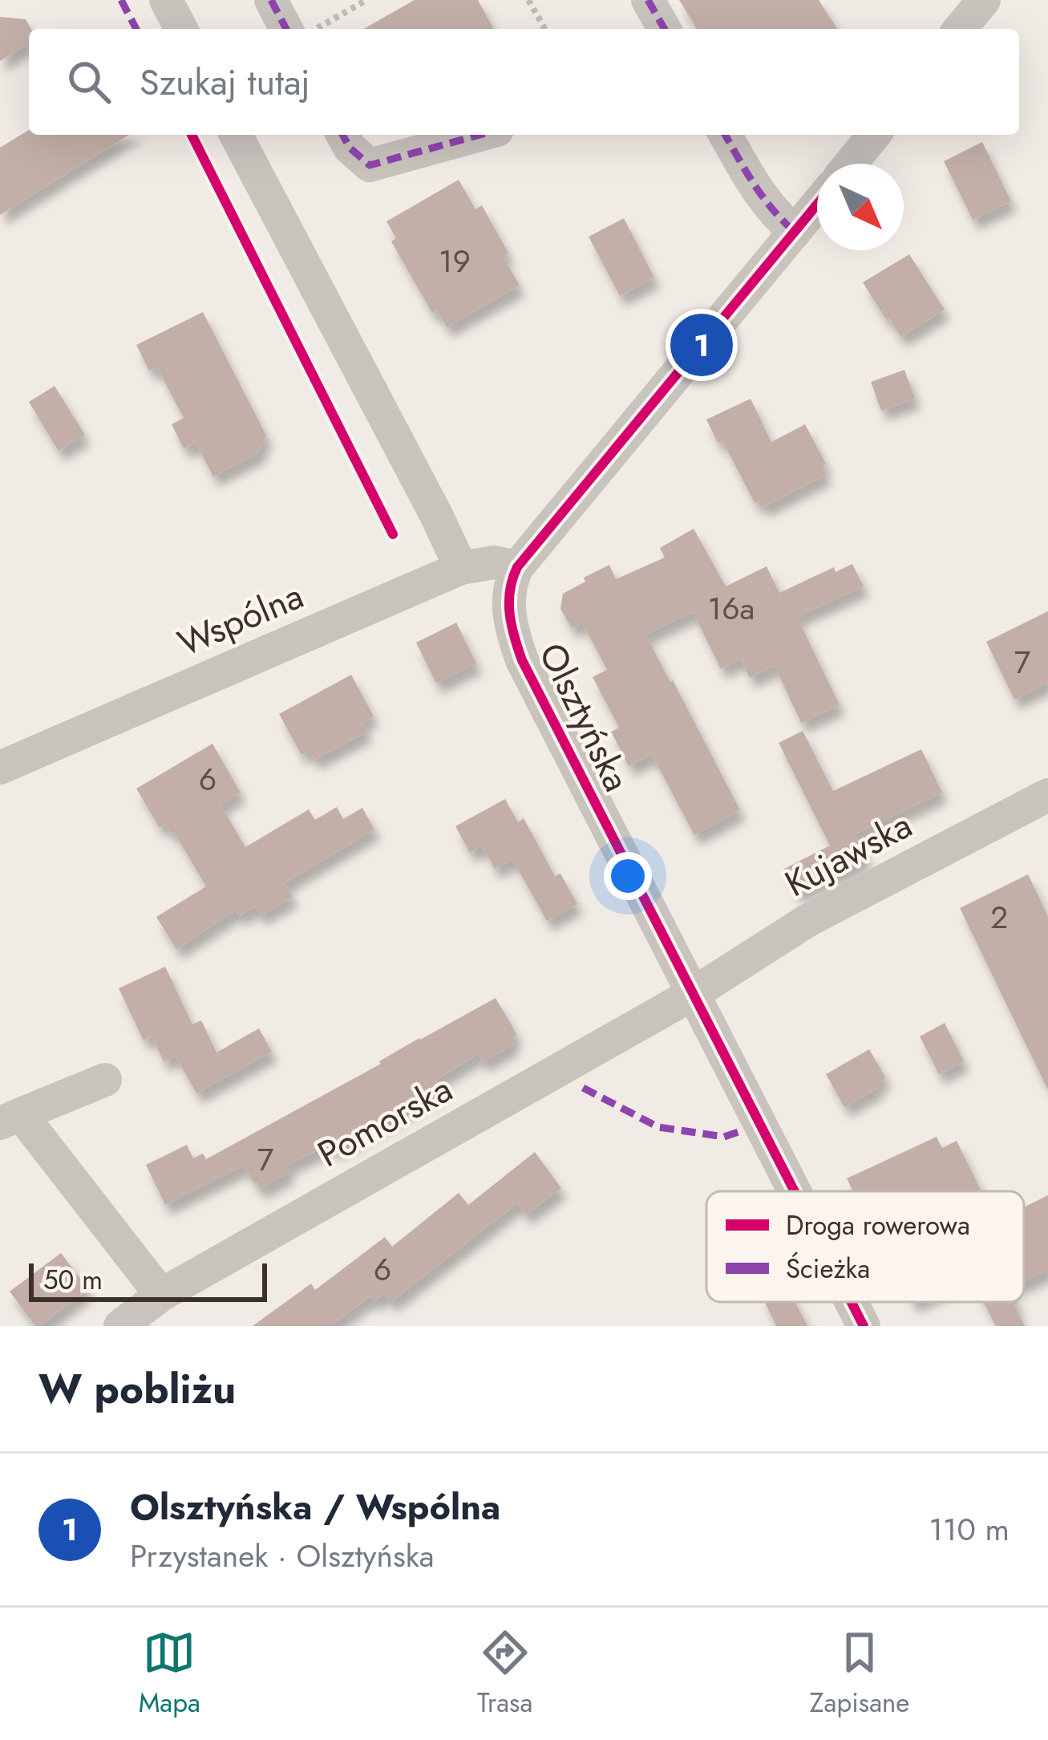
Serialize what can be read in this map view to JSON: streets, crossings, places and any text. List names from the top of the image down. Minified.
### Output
{"streets":{"street":["Wspólna","Olsztyńska","Kujawska","Pomorska"]},"crossings":[["Wspólna","Olsztyńska"],["Olsztyńska","Kujawska"],["Olsztyńska","Pomorska"],["Kujawska","Pomorska"]],"house_numbers":["19","16a","7","6","2","7","6"],"legend":["Droga rowerowa","Ścieżka"],"scale_bar":"50 m","north":"bottom right","page":{"search":"Szukaj tutaj","pins":"1","scale":"50 m","heading":"W pobliżu","list":[{"mark":"1","name":"Olsztyńska / Wspólna","note":"Przystanek · Olsztyńska","value":"110 m"}],"nav":["Mapa","Trasa","Zapisane"]}}
